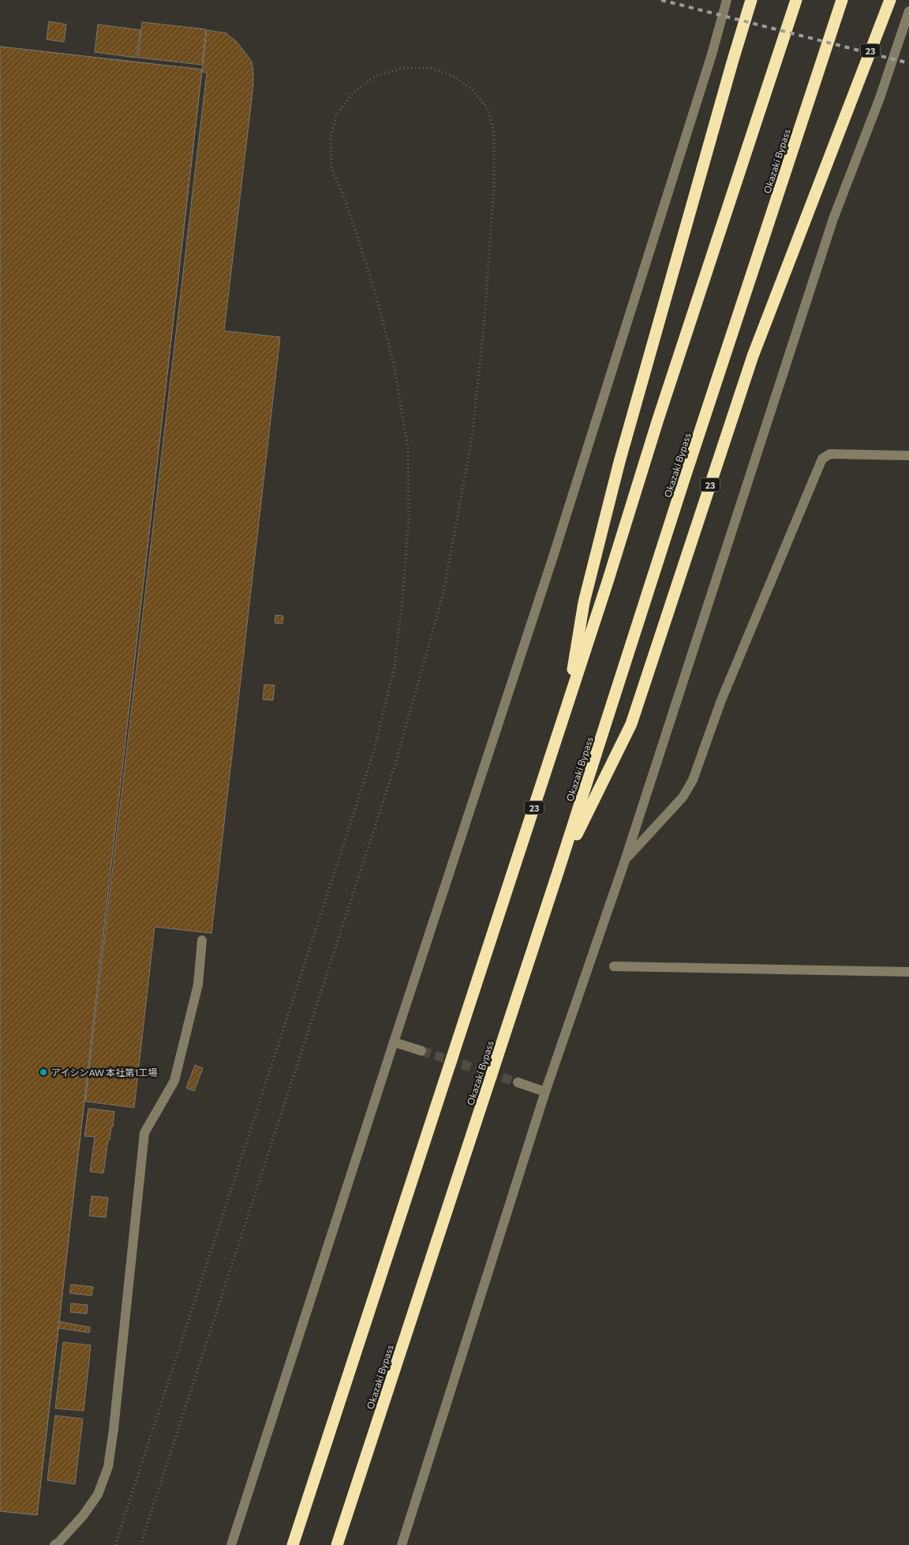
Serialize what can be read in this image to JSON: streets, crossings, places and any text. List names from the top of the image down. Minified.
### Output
{"streets":{"highway":["23","Okazaki Bypass"]},"crossings":[["23","Okazaki Bypass"]],"places":["アイシンAW 本社第1工場"]}
